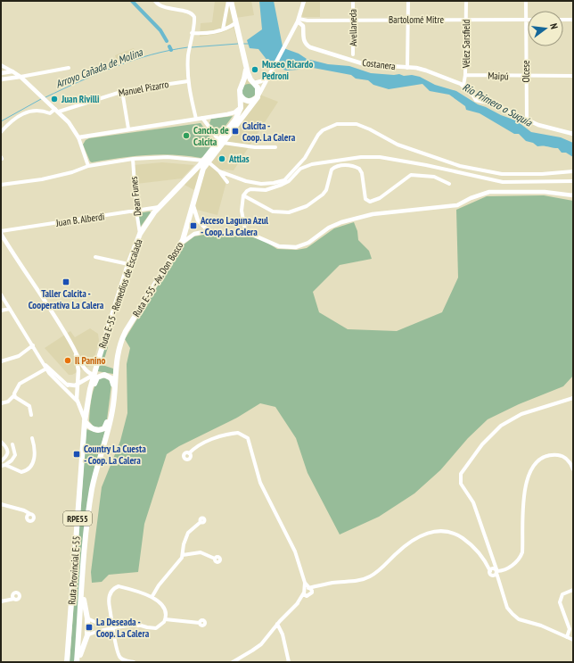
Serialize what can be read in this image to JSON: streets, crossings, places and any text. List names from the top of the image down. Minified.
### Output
{"streets":{"main road":["Ruta E-55 - Av. Don Bosco","Ruta E-55 - Remedios de Escalada","RPE55","Ruta Provincial E-55"],"street":["Bartolomé Mitre","Avellaneda","Vélez Sarsfield","Costanera","Olcese","Maipú","Manuel Pizarro","Dean Funes","Juan B. Alberdi"]},"crossings":[["Bartolomé Mitre","Avellaneda"],["Bartolomé Mitre","Vélez Sarsfield"],["Bartolomé Mitre","Costanera"],["Bartolomé Mitre","Olcese"],["Vélez Sarsfield","Costanera"],["Vélez Sarsfield","Maipú"],["Costanera","Olcese"],["Olcese","Maipú"],["Dean Funes","Juan B. Alberdi"],["Dean Funes","Ruta E-55 - Remedios de Escalada"],["Juan B. Alberdi","Ruta E-55 - Remedios de Escalada"],["Ruta E-55 - Av. Don Bosco","Ruta E-55 - Remedios de Escalada"],["Ruta E-55 - Av. Don Bosco","RPE55"],["Ruta E-55 - Av. Don Bosco","Ruta Provincial E-55"],["Ruta E-55 - Remedios de Escalada","RPE55"],["Ruta E-55 - Remedios de Escalada","Ruta Provincial E-55"],["RPE55","Ruta Provincial E-55"]],"water":["Arroyo Cañada de Molina","Río Primero o Suquía"],"places":{"other":["Museo Ricardo Pedroni","Juan Rivilli","Cancha de Calcita","Attlas","Il Panino"],"transit":["Calcita - Coop. La Calera","Acceso Laguna Azul - Coop. La Calera","Taller Calcita - Cooperativa La Calera","Country La Cuesta - Coop. La Calera","La Deseada - Coop. La Calera"]},"north":"right"}
